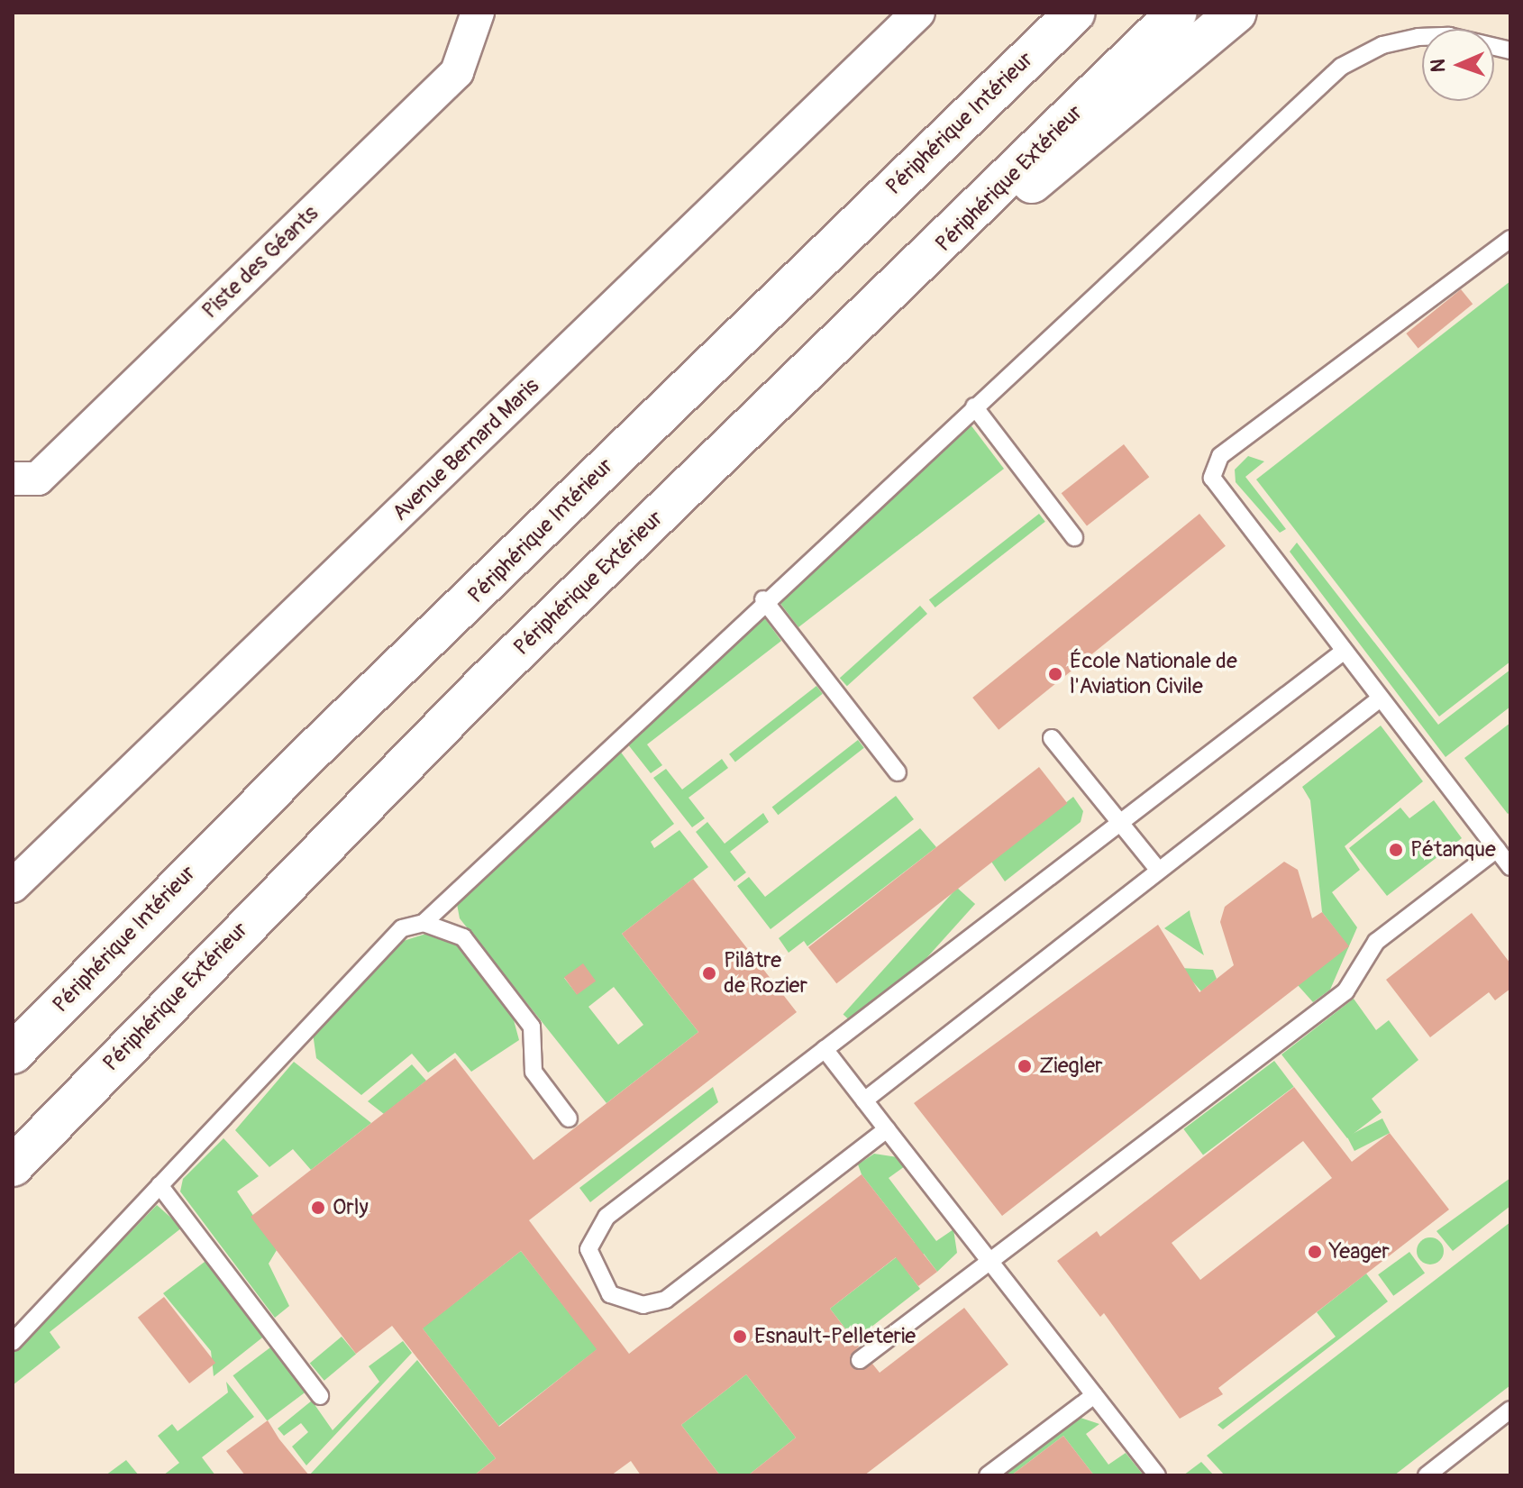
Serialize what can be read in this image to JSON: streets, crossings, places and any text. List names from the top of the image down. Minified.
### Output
{"streets":{"highway":["Périphérique Intérieur","Périphérique Extérieur"],"street":["Piste des Géants","Avenue Bernard Maris"]},"places":["École Nationale de l'Aviation Civile","Pétanque","Pilâtre de Rozier","Ziegler","Orly","Yeager","Esnault-Pelleterie"],"north":"left"}
